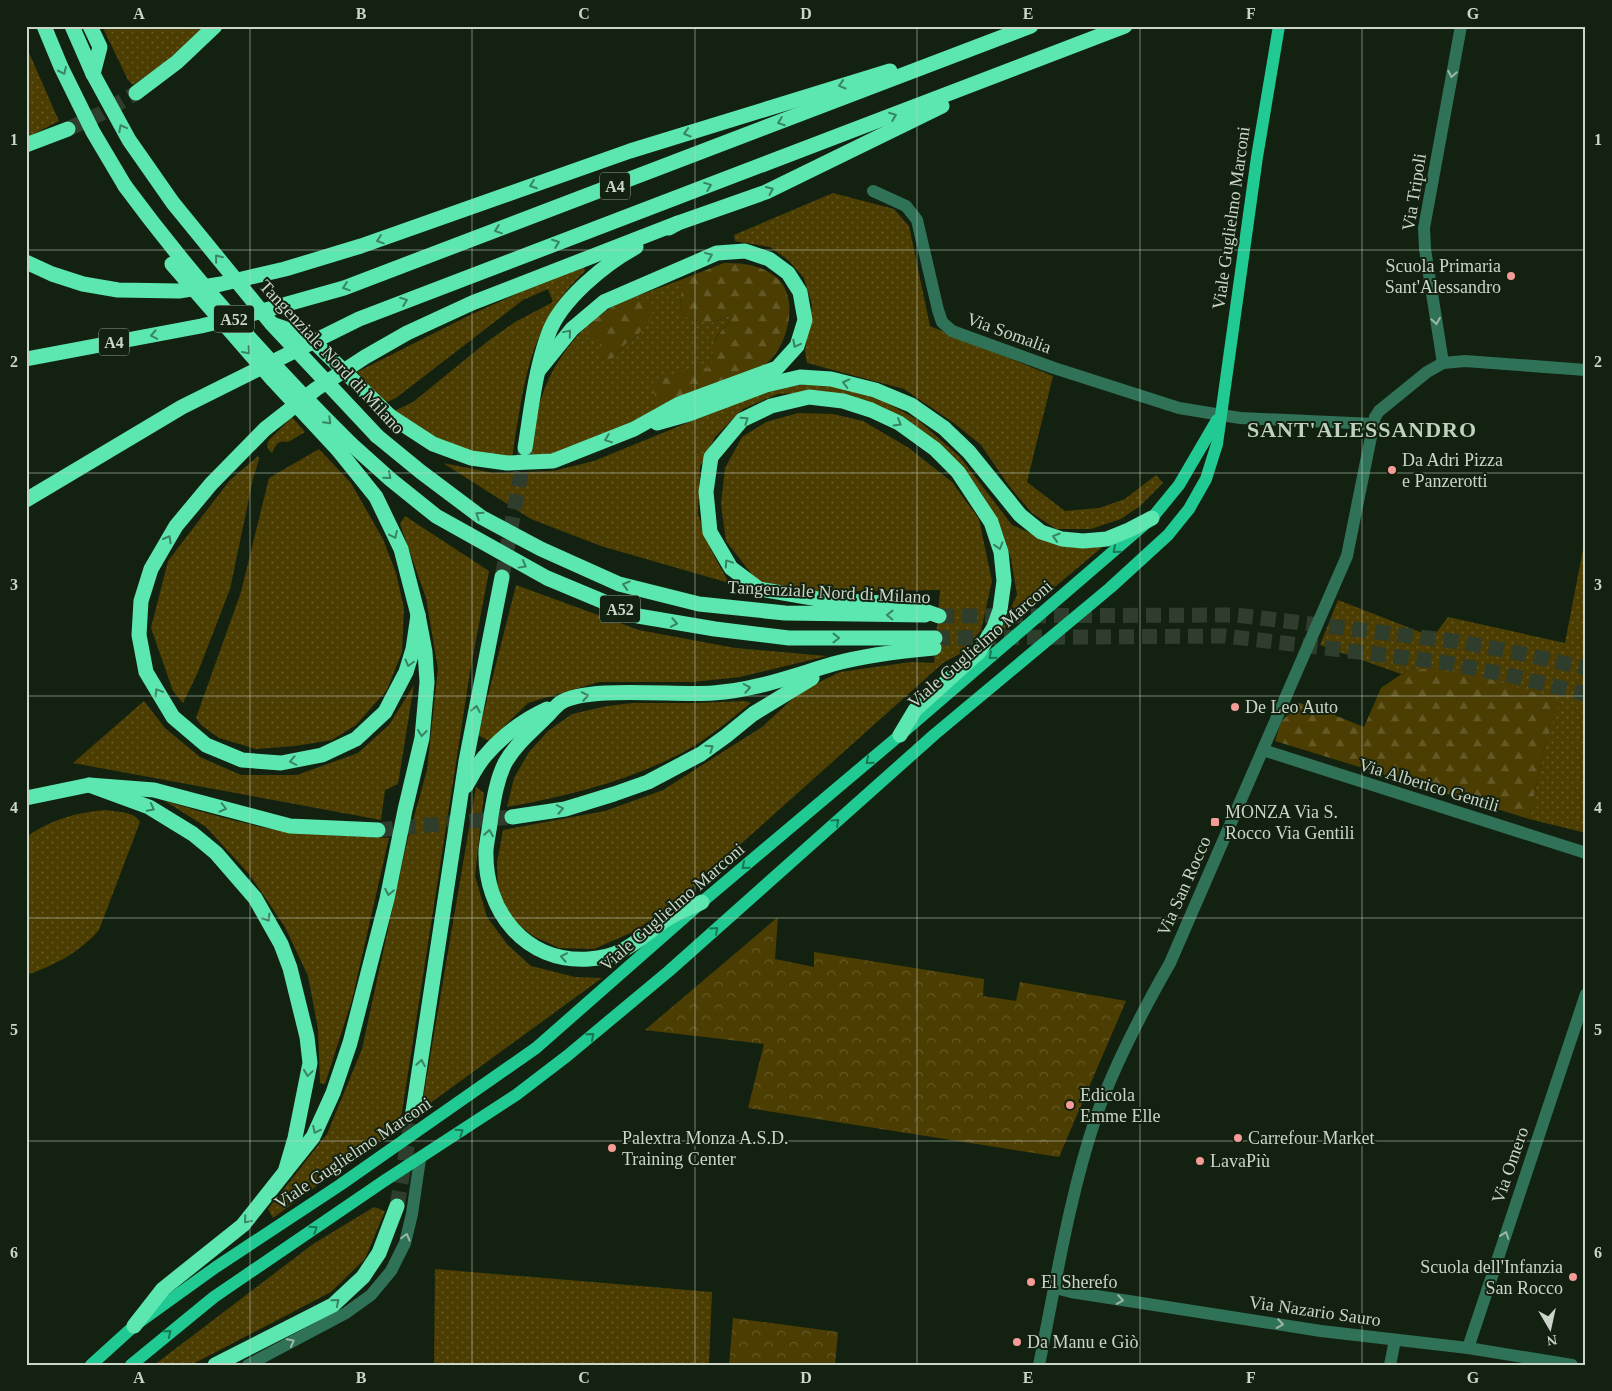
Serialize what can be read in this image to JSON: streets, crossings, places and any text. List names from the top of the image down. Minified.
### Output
{"streets":{"highway":["A4","A52","Tangenziale Nord di Milano"],"main road":["Viale Guglielmo Marconi"],"street":["Via Tripoli","Via Somalia","Via Alberico Gentili","Via San Rocco","Via Omero","Via Nazario Sauro"]},"crossings":[["Viale Guglielmo Marconi","Via Somalia"],["Viale Guglielmo Marconi","Tangenziale Nord di Milano"],["Via Somalia","Via San Rocco"],["Via Alberico Gentili","Via San Rocco"],["Via San Rocco","Via Nazario Sauro"],["Via Omero","Via Nazario Sauro"]],"one_way":["Via Tripoli","Via Omero","Via Nazario Sauro"],"districts":["SANT'ALESSANDRO"],"places":{"other":["Scuola Primaria Sant'Alessandro","Da Adri Pizza e Panzerotti","De Leo Auto","Edicola Emme Elle","Carrefour Market","Palextra Monza A.S.D. Training Center","LavaPiù","Scuola dell'Infanzia San Rocco","El Sherefo","Da Manu e Giò"],"transit":["MONZA Via S. Rocco Via Gentili"]},"north":"bottom","grid":{"columns":["A","B","C","D","E","F","G"],"rows":["1","2","3","4","5","6"]}}
